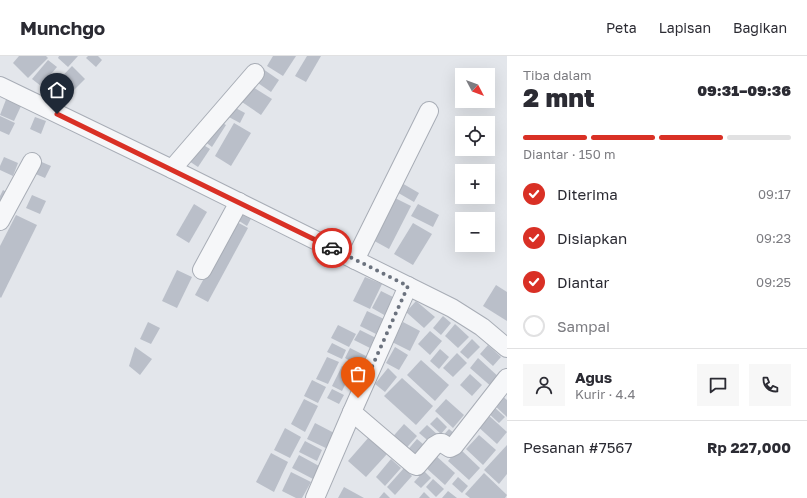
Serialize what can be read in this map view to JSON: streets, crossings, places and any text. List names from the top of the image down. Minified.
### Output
{"north":"bottom right","page":{"header":"Munchgo","nav":["Peta","Lapisan","Bagikan"],"heading":["2 mnt","Tiba dalam","09:31–09:36"],"panel":["Agus","Kurir · 4.4","Pesanan #7567","Rp 227,000"],"map_buttons":["+","−"],"bar":"Diantar · 150 m","list":[["Diterima","09:17"],["Disiapkan","09:23"],["Diantar","09:25"],"Sampai"]}}
